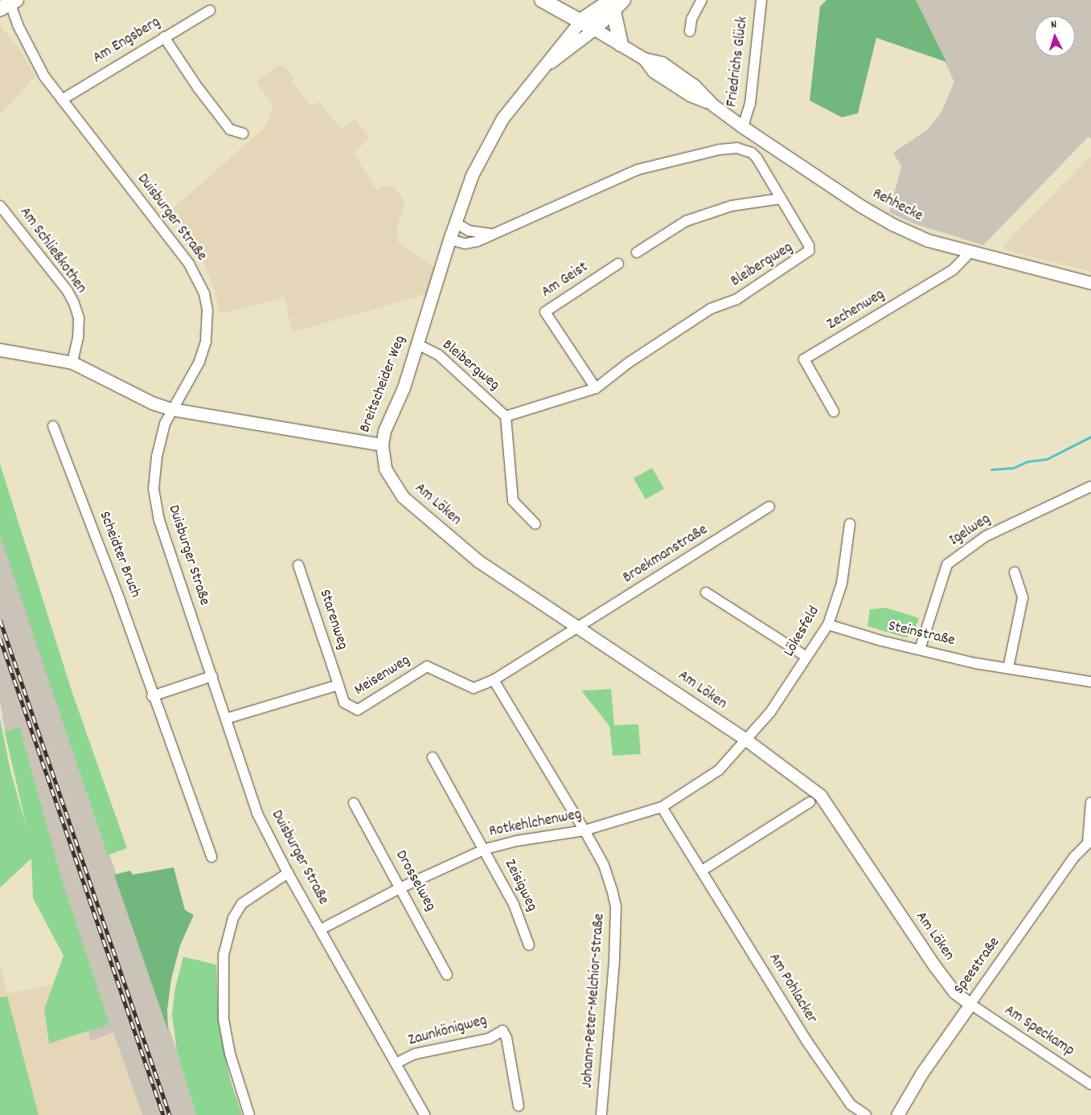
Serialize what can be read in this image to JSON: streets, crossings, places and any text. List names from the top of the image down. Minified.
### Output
{"streets":{"main road":["Rehhecke","Breitscheider Weg"],"street":["Am Engsberg","Friedrichs Glück","Duisburger Straße","Am Schließkothen","Bleibergweg","Am Geist","Zechenweg","Am Löken","Igelweg","Scheidter Bruch","Broekmanstraße","Starenweg","Lökesfeld","Steinstraße","Meisenweg","Rotkehlchenweg","Drosselweg","Zeisigweg","Speestraße","Am Pohlacker","Johann-Peter-Melchior-Straße","Zaunkönigweg","Am Speckamp"]},"crossings":[["Am Engsberg","Duisburger Straße"],["Friedrichs Glück","Rehhecke"],["Rehhecke","Zechenweg"],["Rehhecke","Breitscheider Weg"],["Duisburger Straße","Breitscheider Weg"],["Duisburger Straße","Meisenweg"],["Duisburger Straße","Rotkehlchenweg"],["Duisburger Straße","Zaunkönigweg"],["Am Schließkothen","Breitscheider Weg"],["Bleibergweg","Am Geist"],["Bleibergweg","Breitscheider Weg"],["Breitscheider Weg","Am Löken"],["Am Löken","Broekmanstraße"],["Am Löken","Lökesfeld"],["Am Löken","Meisenweg"],["Am Löken","Rotkehlchenweg"],["Am Löken","Speestraße"],["Am Löken","Am Speckamp"],["Igelweg","Steinstraße"],["Broekmanstraße","Meisenweg"],["Starenweg","Meisenweg"],["Lökesfeld","Steinstraße"],["Lökesfeld","Rotkehlchenweg"],["Meisenweg","Johann-Peter-Melchior-Straße"],["Rotkehlchenweg","Drosselweg"],["Rotkehlchenweg","Zeisigweg"],["Rotkehlchenweg","Am Pohlacker"],["Rotkehlchenweg","Johann-Peter-Melchior-Straße"],["Speestraße","Am Speckamp"]],"north":"top"}
